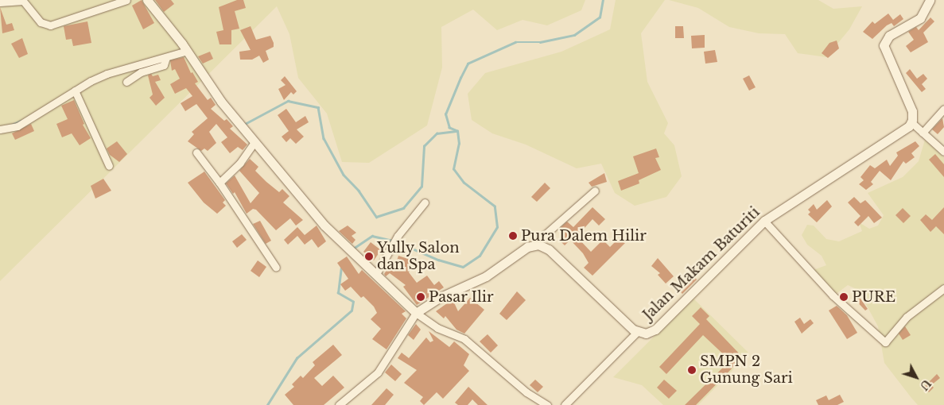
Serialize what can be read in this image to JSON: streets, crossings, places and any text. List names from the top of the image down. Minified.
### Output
{"streets":{"street":["Jalan Makam Baturiti"]},"places":["Pura Dalem Hilir","Yully Salon dan Spa","Pasar Ilir","PURE","SMPN 2 Gunung Sari"],"north":"bottom right"}
